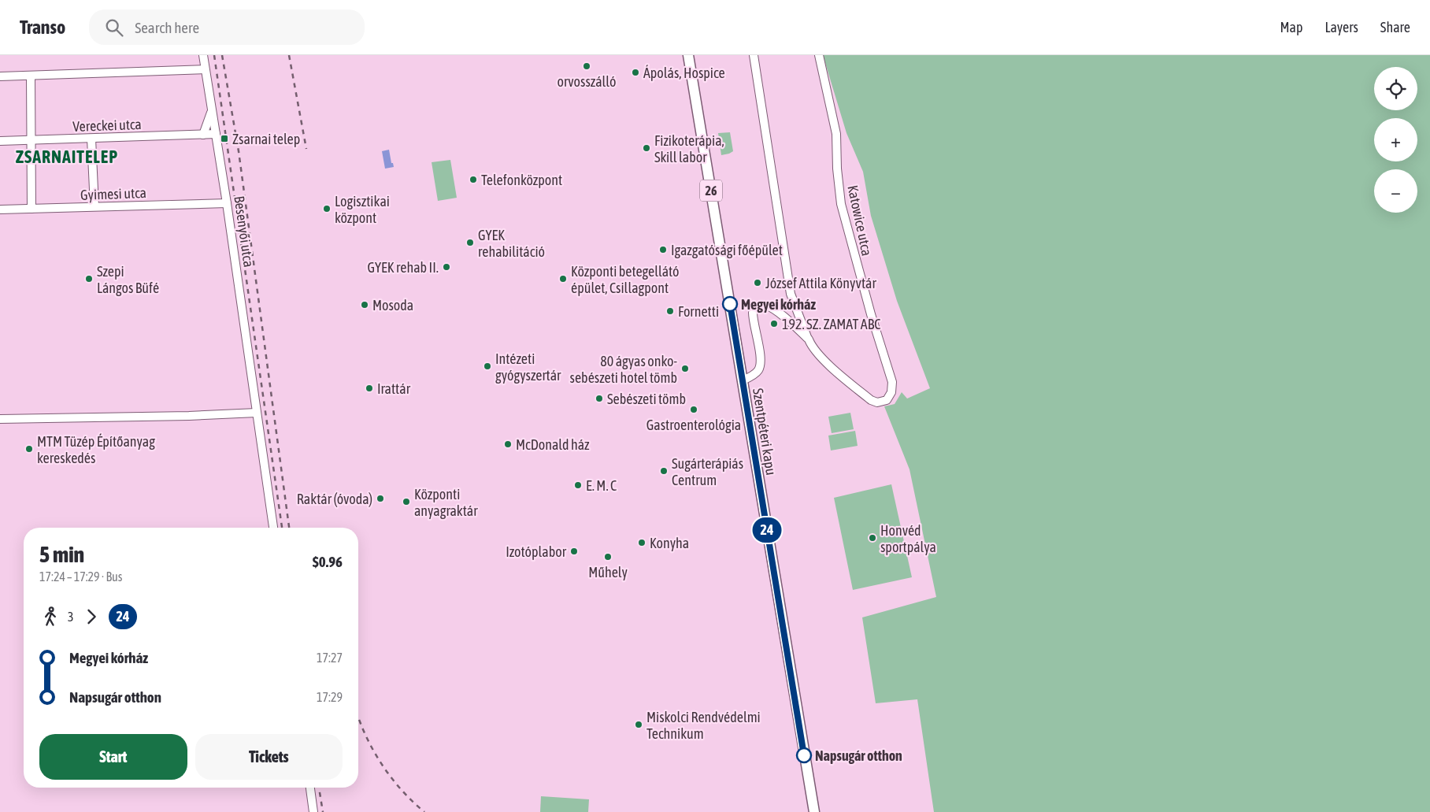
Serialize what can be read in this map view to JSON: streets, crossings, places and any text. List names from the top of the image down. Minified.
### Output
{"streets":{"main road":["26","Szentpéteri kapu"],"street":["Vereckei utca","Gyimesi utca","Katowice utca","Besenyői utca"]},"crossings":[["Vereckei utca","Besenyői utca"],["Gyimesi utca","Besenyői utca"],["Katowice utca","Szentpéteri kapu"]],"districts":["ZSARNAITELEP"],"places":{"other":["orvosszálló","Ápolás, Hospice","Fizikoterápia, Skill labor","Telefonközpont","Logisztikai központ","GYEK rehabilitáció","Igazgatósági főépület","GYEK rehab II.","Szepi Lángos Büfé","Központi betegellátó épület, Csillagpont","József Attila Könyvtár","Megyei kórház","Mosoda","Fornetti","192. SZ. ZAMAT ABC","Intézeti gyógyszertár","80 ágyas onko- sebészeti hotel tömb","Irattár","Sebészeti tömb","Gastroenterológia","McDonald ház","MTM Tüzép Építőanyag kereskedés","Sugárterápiás Centrum","E. M. C","Raktár (óvoda)","Központi anyagraktár","Honvéd sportpálya","Konyha","Izotóplabor","Műhely","Miskolci Rendvédelmi Technikum","Napsugár otthon"],"transit":["Zsarnai telep"]},"lines":["bus line 24"],"page":{"header":"Transo","search":"Search here","nav":["Map","Layers","Share"],"on_map":"24","map_buttons":["+","−"],"heading":["5 min","17:24 – 17:29 · Bus","$0.96"],"legs":["3","24"],"list":[{"name":"Megyei kórház","value":"17:27"},{"name":"Napsugár otthon","value":"17:29"}],"buttons":["Start","Tickets"]}}
